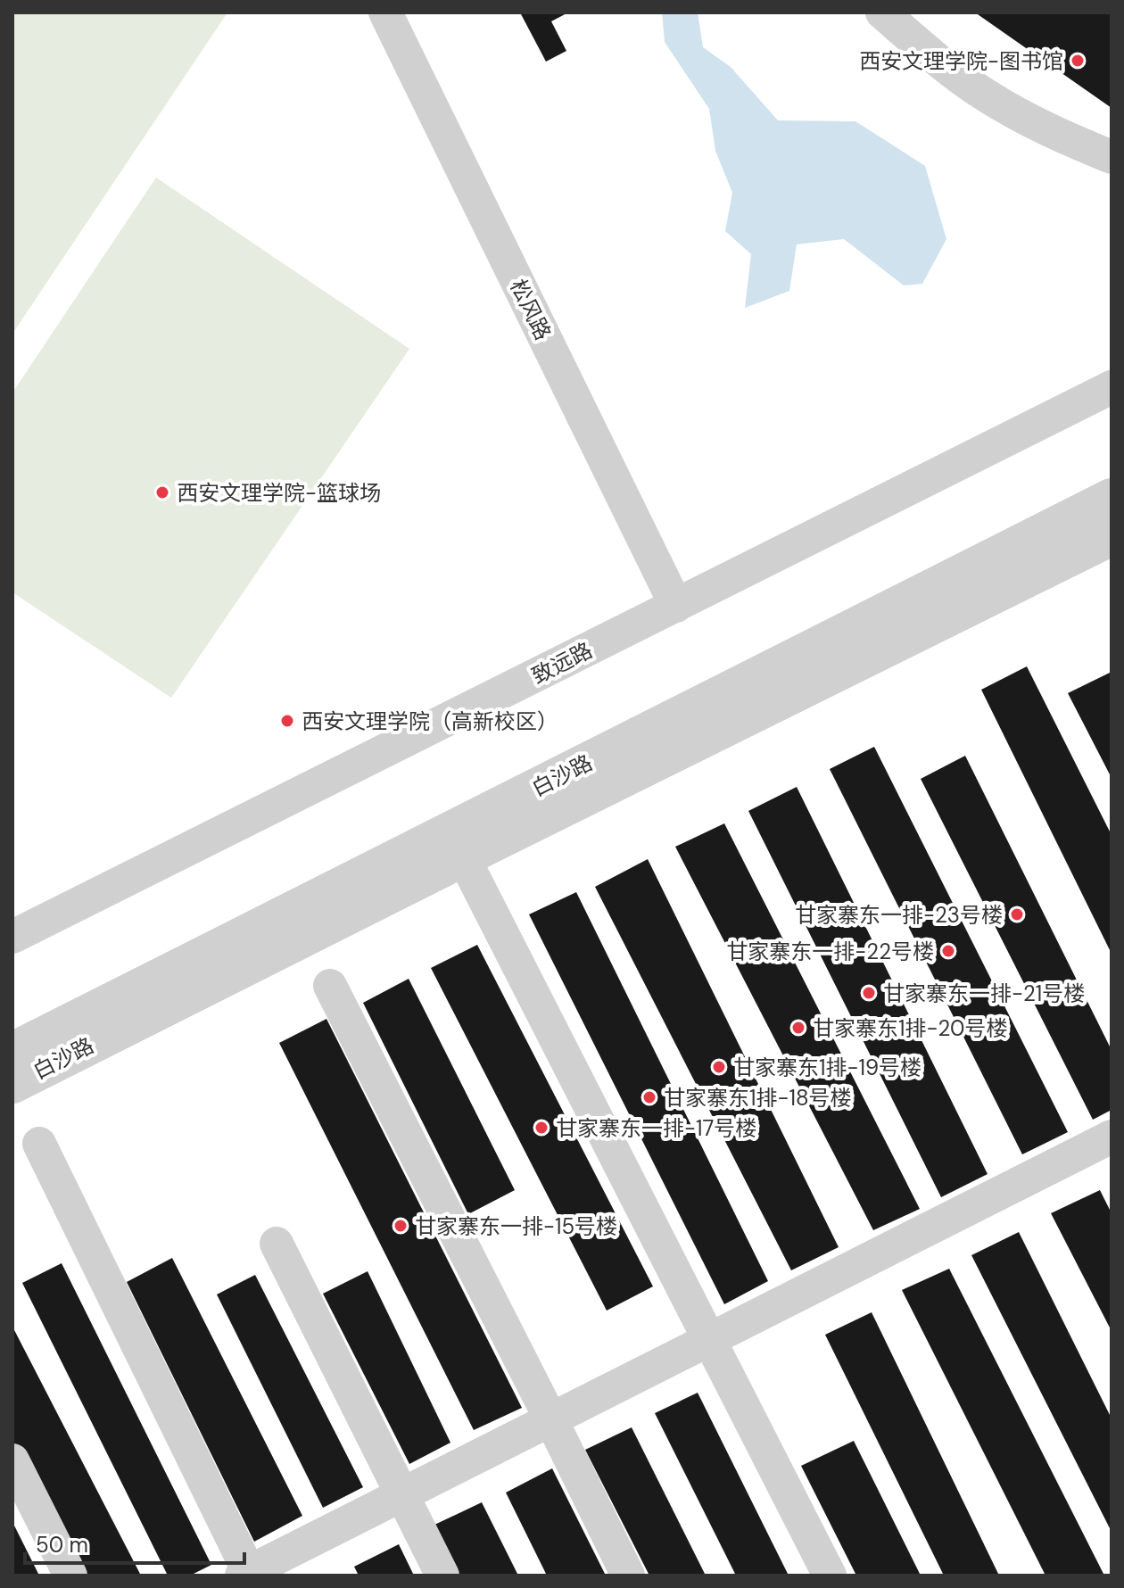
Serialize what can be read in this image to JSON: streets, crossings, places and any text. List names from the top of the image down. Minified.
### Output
{"streets":{"street":["松风路","致远路","白沙路"]},"crossings":[["松风路","致远路"]],"places":["西安文理学院-图书馆","西安文理学院-篮球场","西安文理学院（高新校区）","甘家寨东一排-23号楼","甘家寨东一排-22号楼","甘家寨东一排-21号楼","甘家寨东1排-20号楼","甘家寨东1排-19号楼","甘家寨东1排-18号楼","甘家寨东一排-17号楼","甘家寨东一排-15号楼"],"scale_bar":"50 m"}
